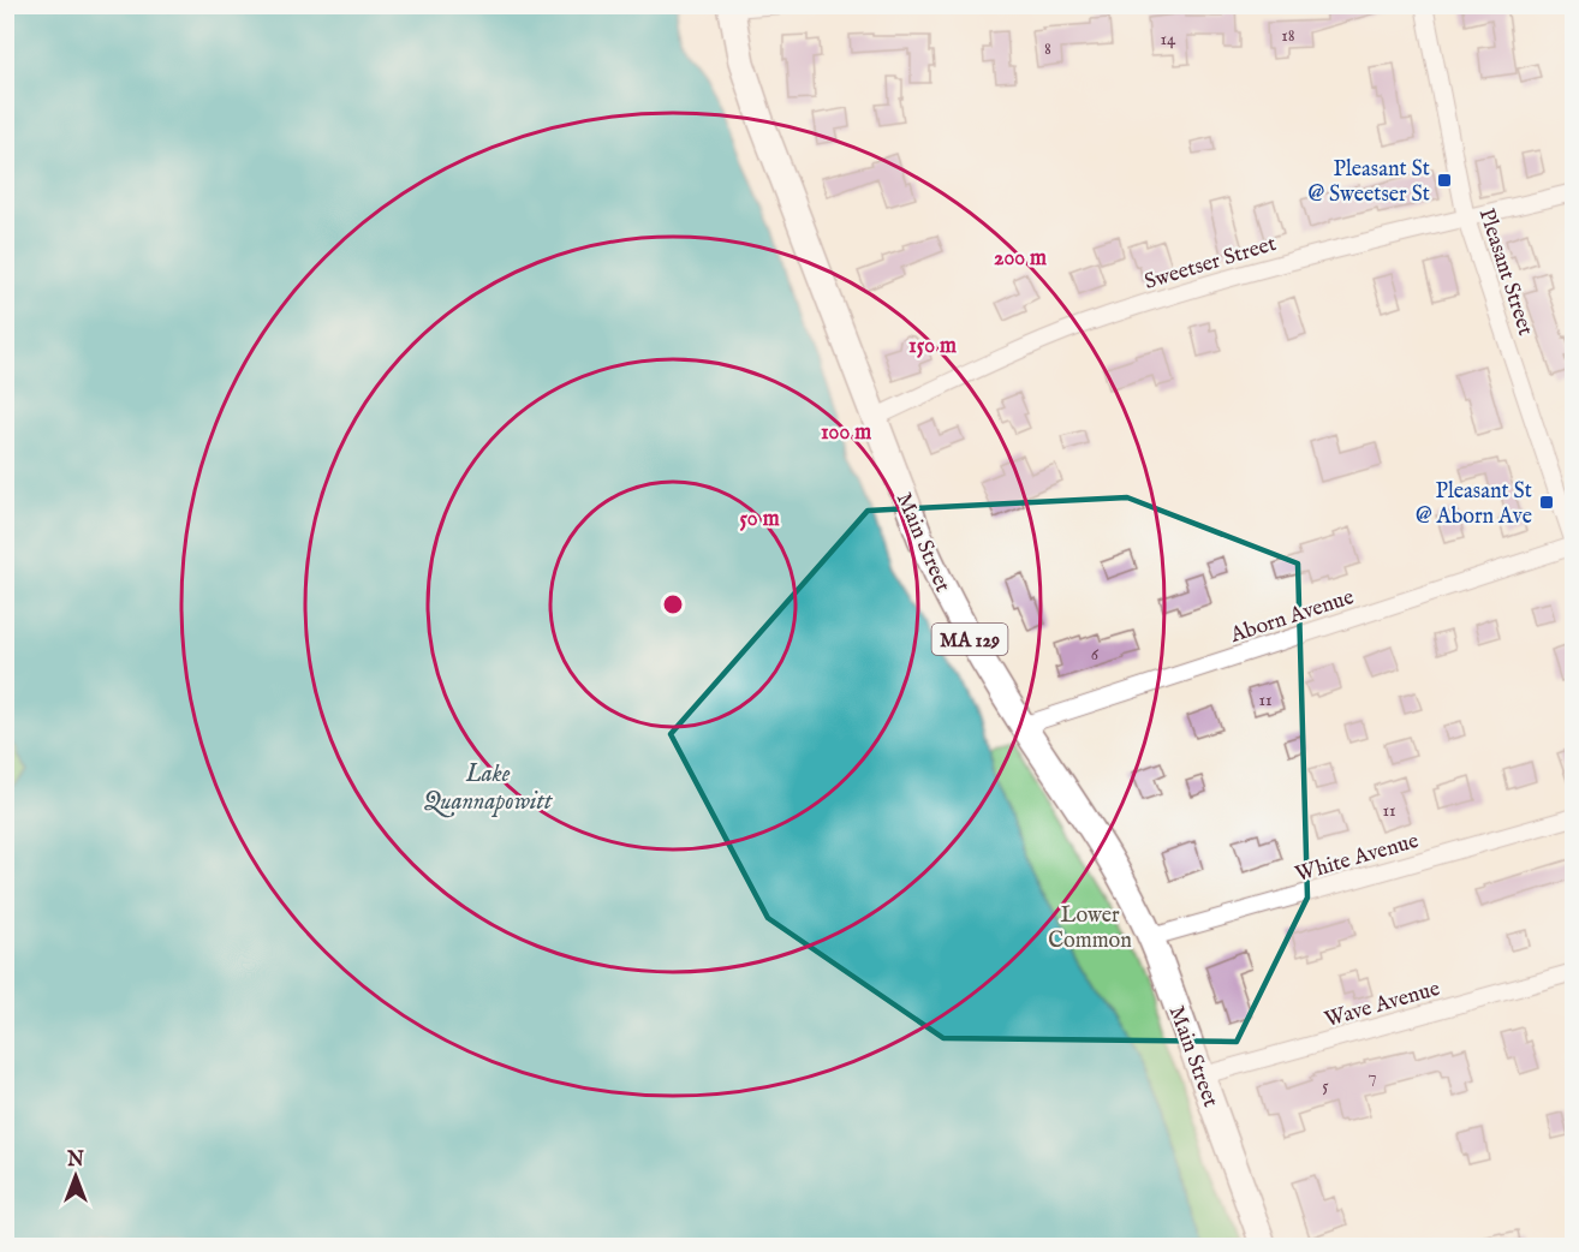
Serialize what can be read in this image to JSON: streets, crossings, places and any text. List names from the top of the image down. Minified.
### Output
{"streets":{"main road":["Main Street","MA 129"],"street":["Sweetser Street","Pleasant Street","Aborn Avenue","White Avenue","Wave Avenue"]},"crossings":[["Sweetser Street","Pleasant Street"],["Sweetser Street","Main Street"],["Pleasant Street","Aborn Avenue"],["Main Street","Aborn Avenue"],["Main Street","White Avenue"],["Main Street","Wave Avenue"]],"water":["Lake Quannapowitt"],"parks":["Lower Common"],"places":{"transit":["Pleasant St @ Sweetser St","Pleasant St @ Aborn Ave"]},"house_numbers":["18","14","8","6","11","11","7","5"],"north":"top","rings":["200 m","150 m","100 m","50 m"]}
